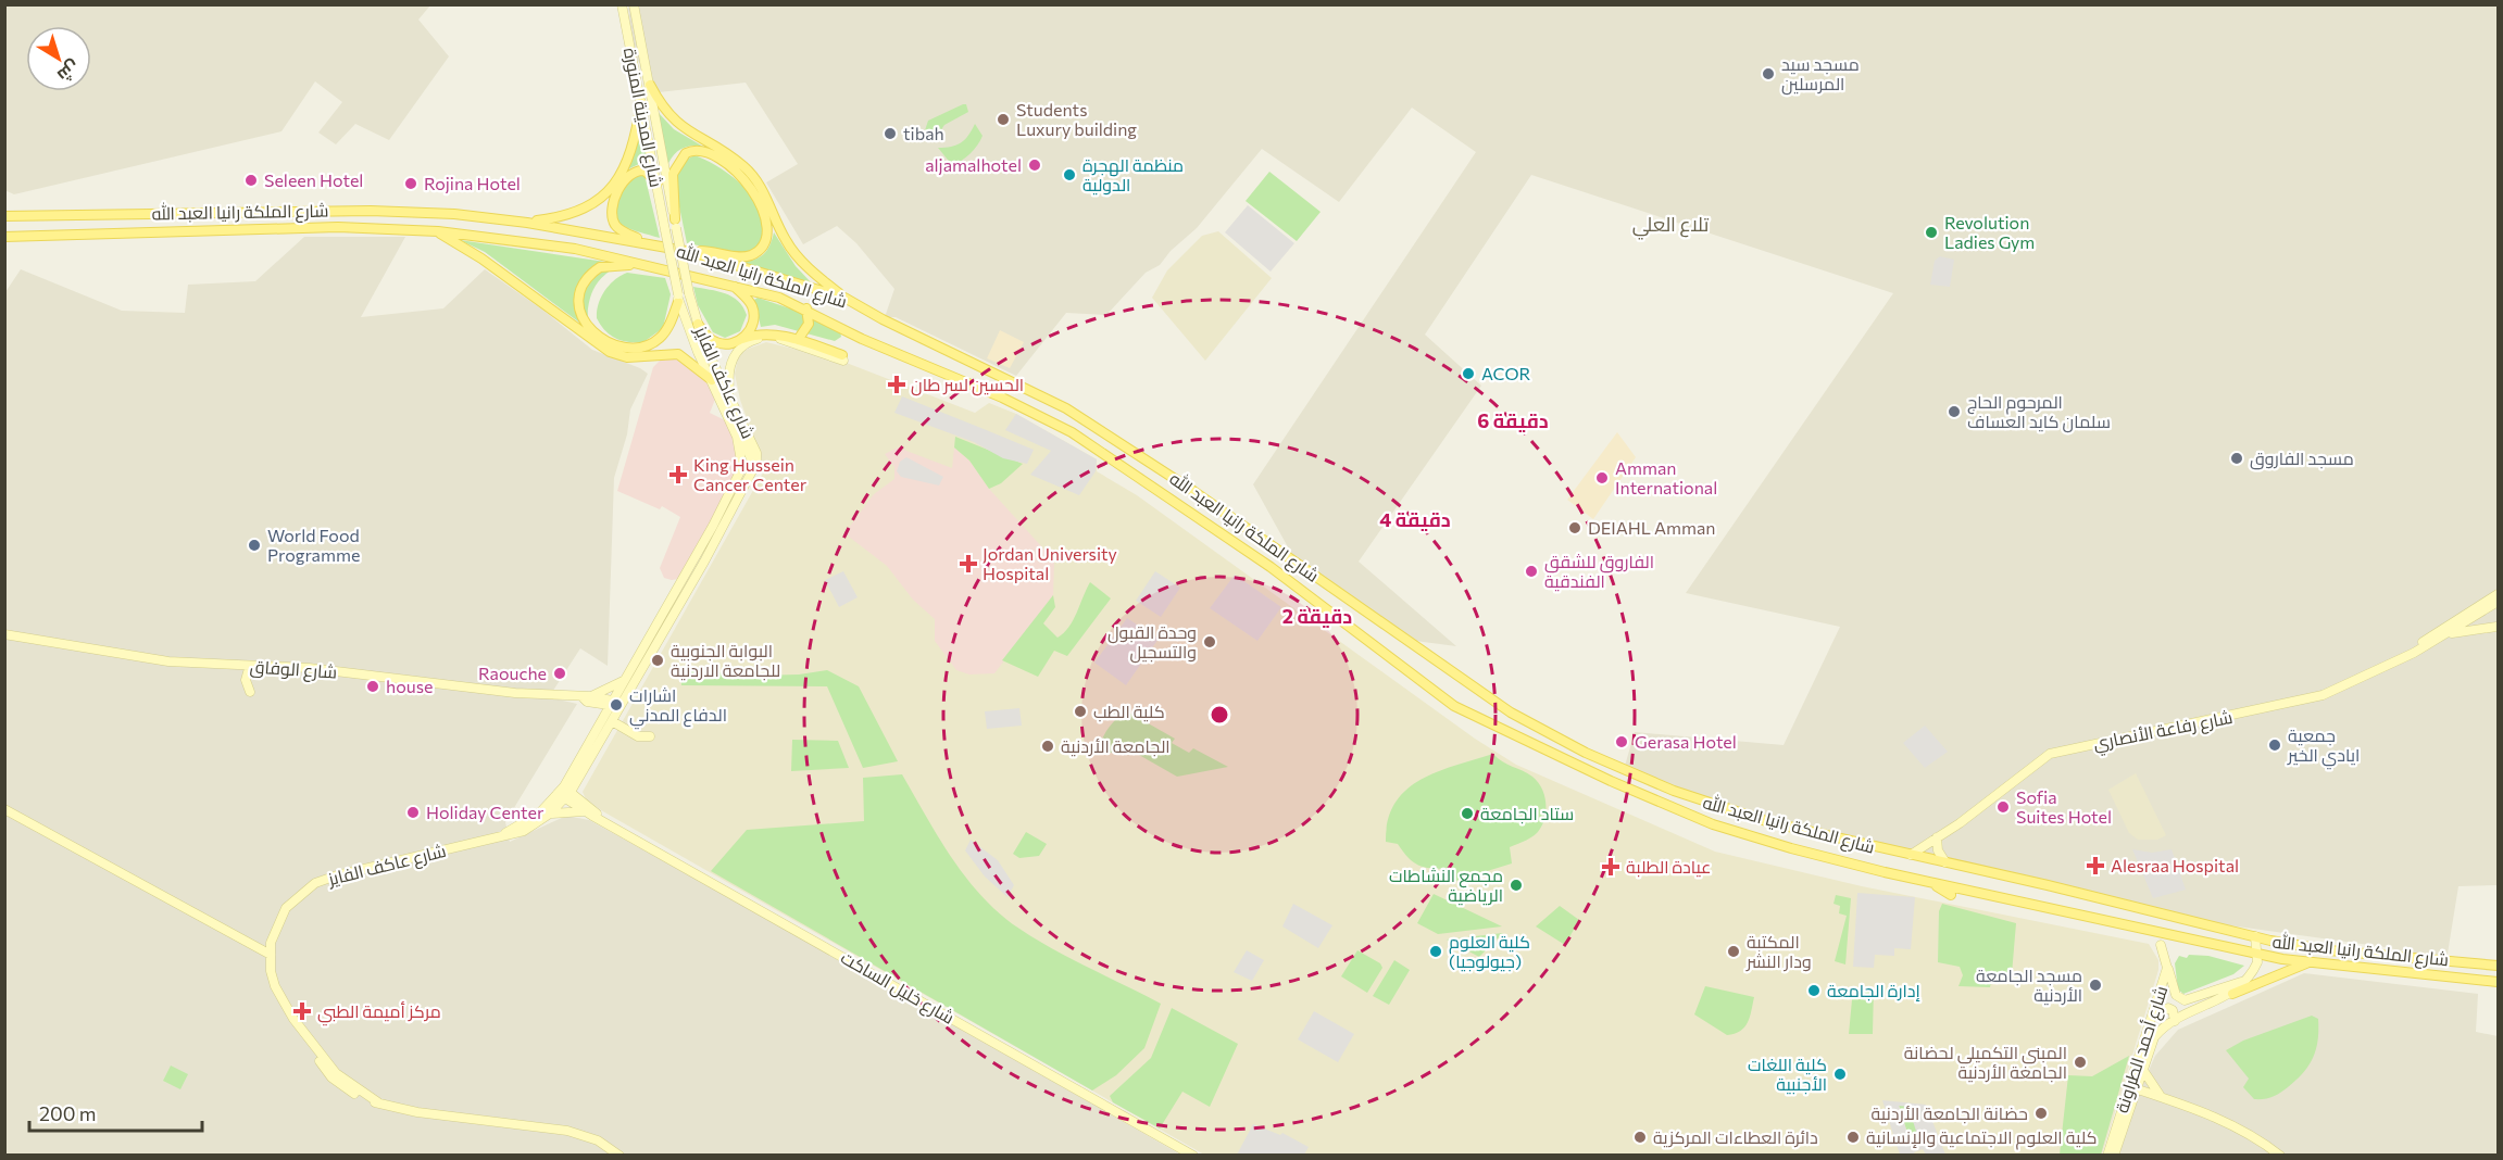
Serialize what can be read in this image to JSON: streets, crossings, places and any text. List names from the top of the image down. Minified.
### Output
{"streets":{"main road":["شارع الملكة رانيا العبد الله"],"street":["شارع المدينة المنورة","شارع عاكف الفايز","شارع الوفاق","شارع رفاعة الأنصاري","شارع خليل الساكت","شارع أحمد الطراونة"]},"crossings":[["شارع المدينة المنورة","شارع عاكف الفايز"],["شارع الملكة رانيا العبد الله","شارع رفاعة الأنصاري"],["شارع الملكة رانيا العبد الله","شارع أحمد الطراونة"],["شارع عاكف الفايز","شارع الوفاق"],["شارع عاكف الفايز","شارع خليل الساكت"]],"districts":["تلاع العلي"],"places":{"other":["مسجد سيد المرسلين","Students Luxury building","tibah","aljamalhotel","منظمة الهجرة الدولية","Seleen Hotel","Rojina Hotel","Revolution Ladies Gym","ACOR","المرحوم الحاج سلمان كايد العساف","مسجد الفاروق","Amman International","DEIAHL Amman","World Food Programme","الفاروق للشقق الفندقية","وحدة القبول والتسجيل","البوابة الجنوبية للجامعة الاردنية","Raouche","house","اشارات الدفاع المدني","كلية الطب","Gerasa Hotel","جمعية ايادي الخير","الجامعة الأردنية","Sofia Suites Hotel","Holiday Center","ستاد الجامعة","مجمع النشاطات الرياضية","كلية العلوم (جيولوجيا)","المكتبة ودار النشر","مسجد الجامعة الأردنية","إدارة الجامعة","المبنى التكميلي لحضانة الجامغة الأردنية","كلية اللغات الأجنبية","حضانة الجامعة الأردنية","دائرة العطاءات المركزية","كلية العلوم الاجتماعية والإنسانية"],"health":["الحسين لسر طان","King Hussein Cancer Center","Jordan University Hospital","Alesraa Hospital","عيادة الطلبة","مركز أميمة الطبي"]},"scale_bar":"200 m","north":"bottom right","rings":["6 دقيقة","4 دقيقة","2 دقيقة"]}
